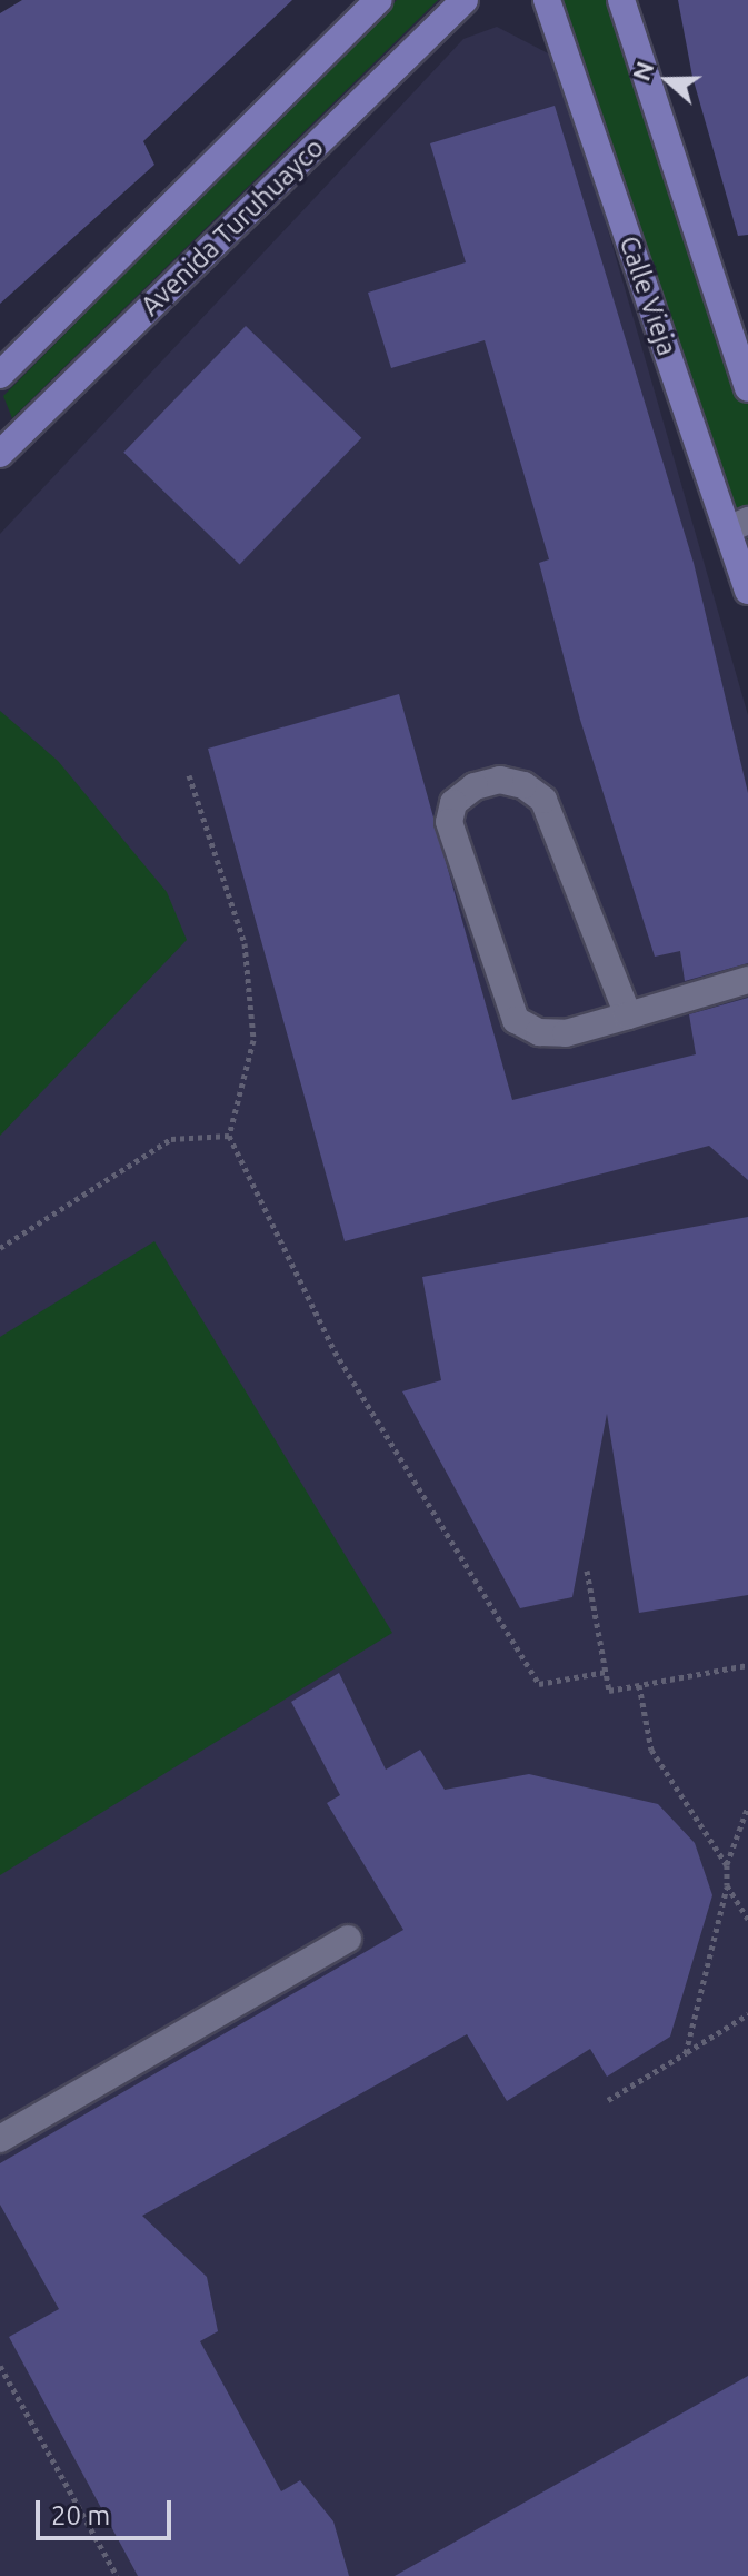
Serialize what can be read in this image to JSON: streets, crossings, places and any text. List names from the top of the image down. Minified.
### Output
{"streets":{"main road":["Avenida Turuhuayco","Calle Vieja"]},"scale_bar":"20 m","north":"left"}
